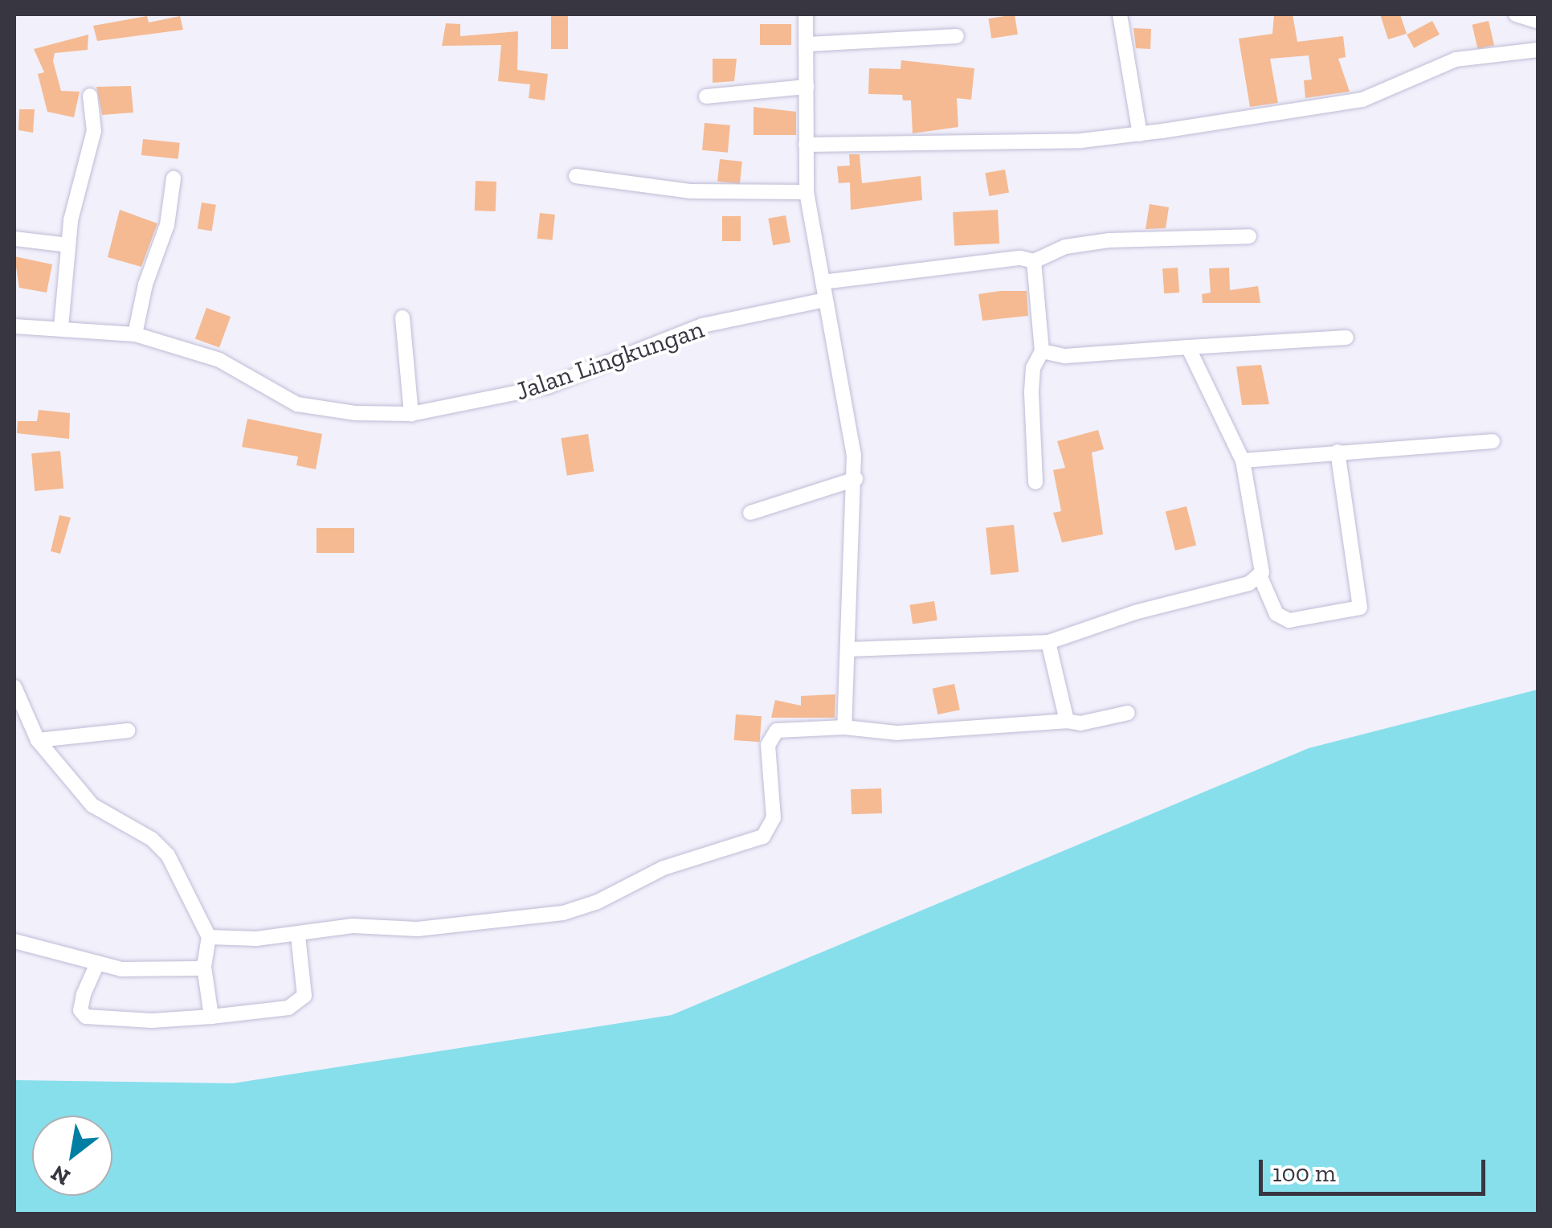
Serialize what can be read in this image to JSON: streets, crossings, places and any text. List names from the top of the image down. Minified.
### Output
{"streets":{"street":["Jalan Lingkungan"]},"scale_bar":"100 m","north":"bottom left"}
